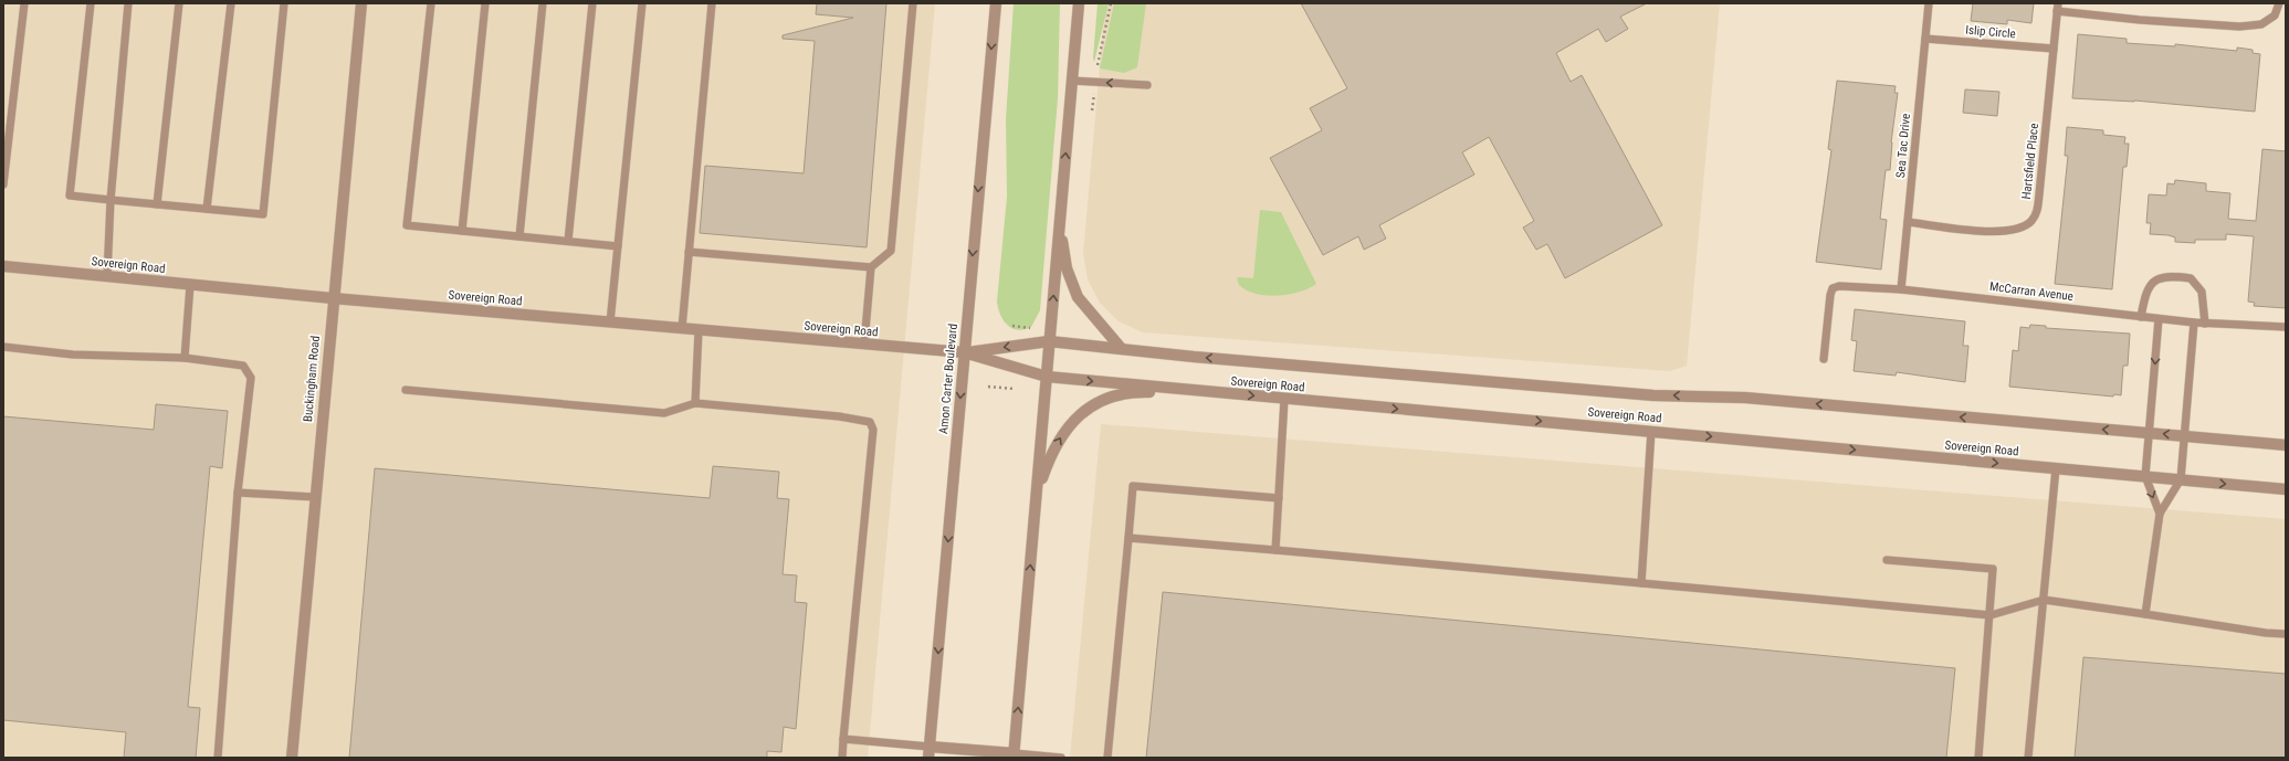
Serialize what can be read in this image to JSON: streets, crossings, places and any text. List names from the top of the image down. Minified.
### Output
{"streets":{"street":["Sovereign Road","Buckingham Road","Amon Carter Boulevard"],"lane":["Islip Circle","Sea Tac Drive","Hartsfield Place","McCarran Avenue"]},"crossings":[["Islip Circle","Sea Tac Drive"],["Islip Circle","Hartsfield Place"],["Sea Tac Drive","Hartsfield Place"],["Sea Tac Drive","McCarran Avenue"],["Sovereign Road","Buckingham Road"],["Sovereign Road","Amon Carter Boulevard"]]}
